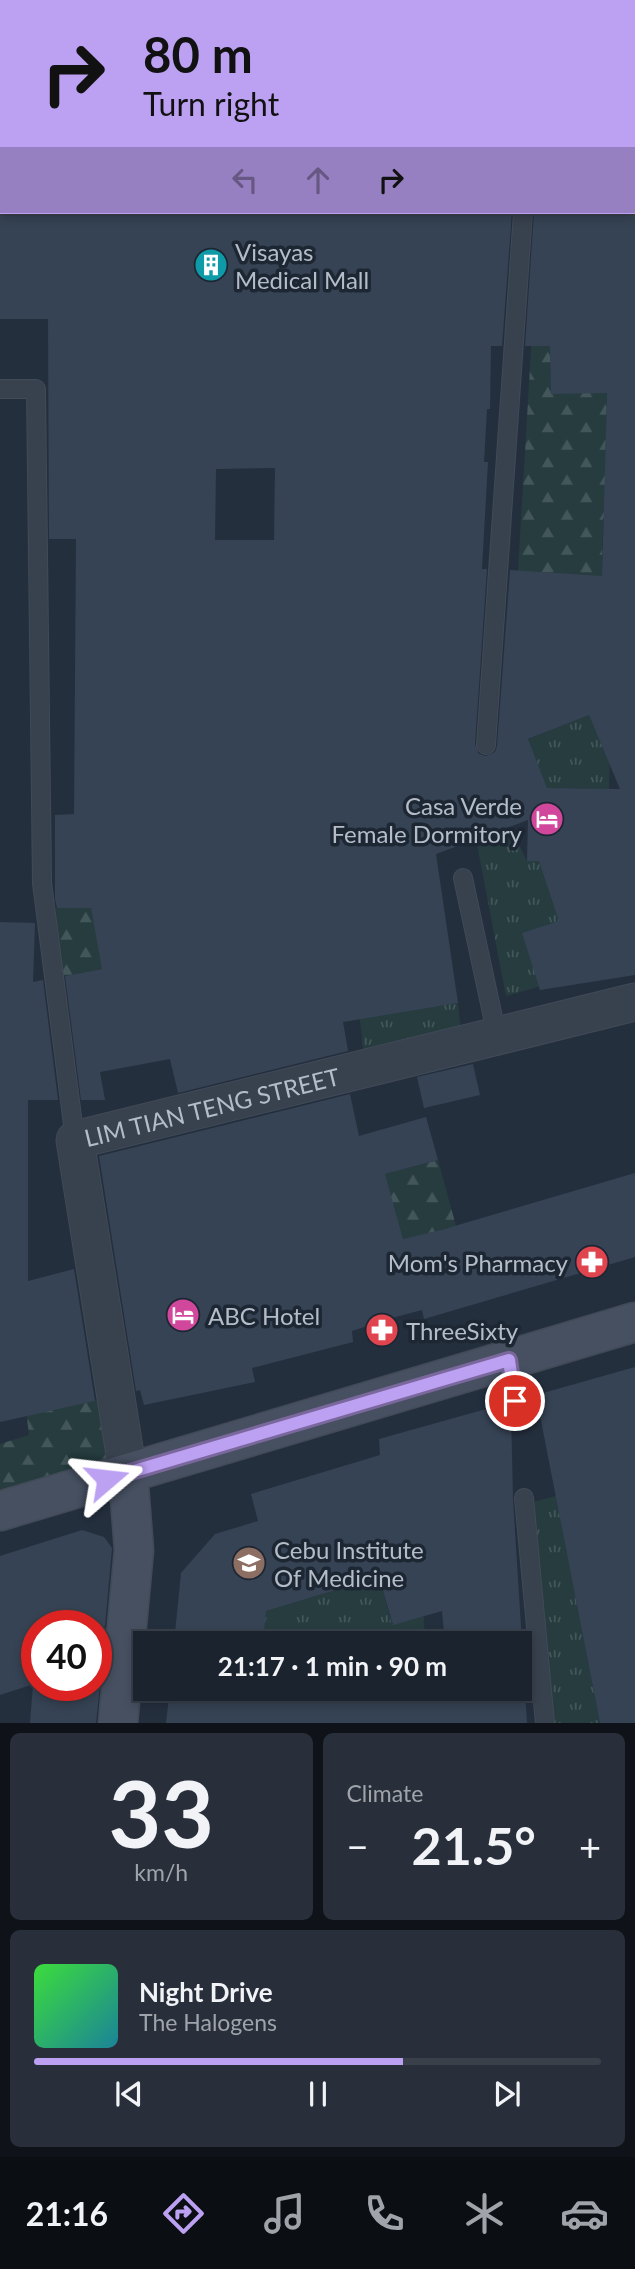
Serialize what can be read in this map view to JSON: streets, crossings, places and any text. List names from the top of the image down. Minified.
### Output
{"streets":{"street":["LIM TIAN TENG STREET"]},"places":{"building":["Visayas Medical Mall"],"hotel":["Casa Verde Female Dormitory","ABC Hotel"],"pharmacy":["Mom's Pharmacy","ThreeSixty"],"school or university":["Cebu Institute Of Medicine"]},"page":{"turn":["80 m","Turn right"],"limit":"40","trip":"21:17 · 1 min · 90 m","tile":[["33","km/h"],"Climate"],"heat":["−","21.5°","+"],"song":["Night Drive","The Halogens"],"tabs":"21:16"}}
